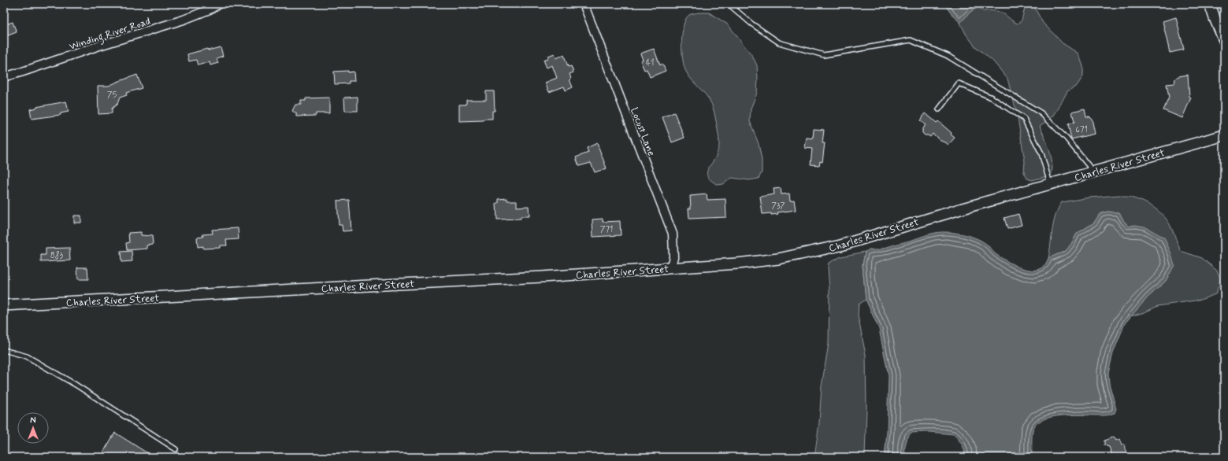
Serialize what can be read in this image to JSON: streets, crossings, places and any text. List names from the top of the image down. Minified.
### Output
{"streets":{"street":["Winding River Road","Locust Lane","Charles River Street"]},"crossings":[["Locust Lane","Charles River Street"]],"house_numbers":["41","75","671","737","771","883"],"north":"top"}
